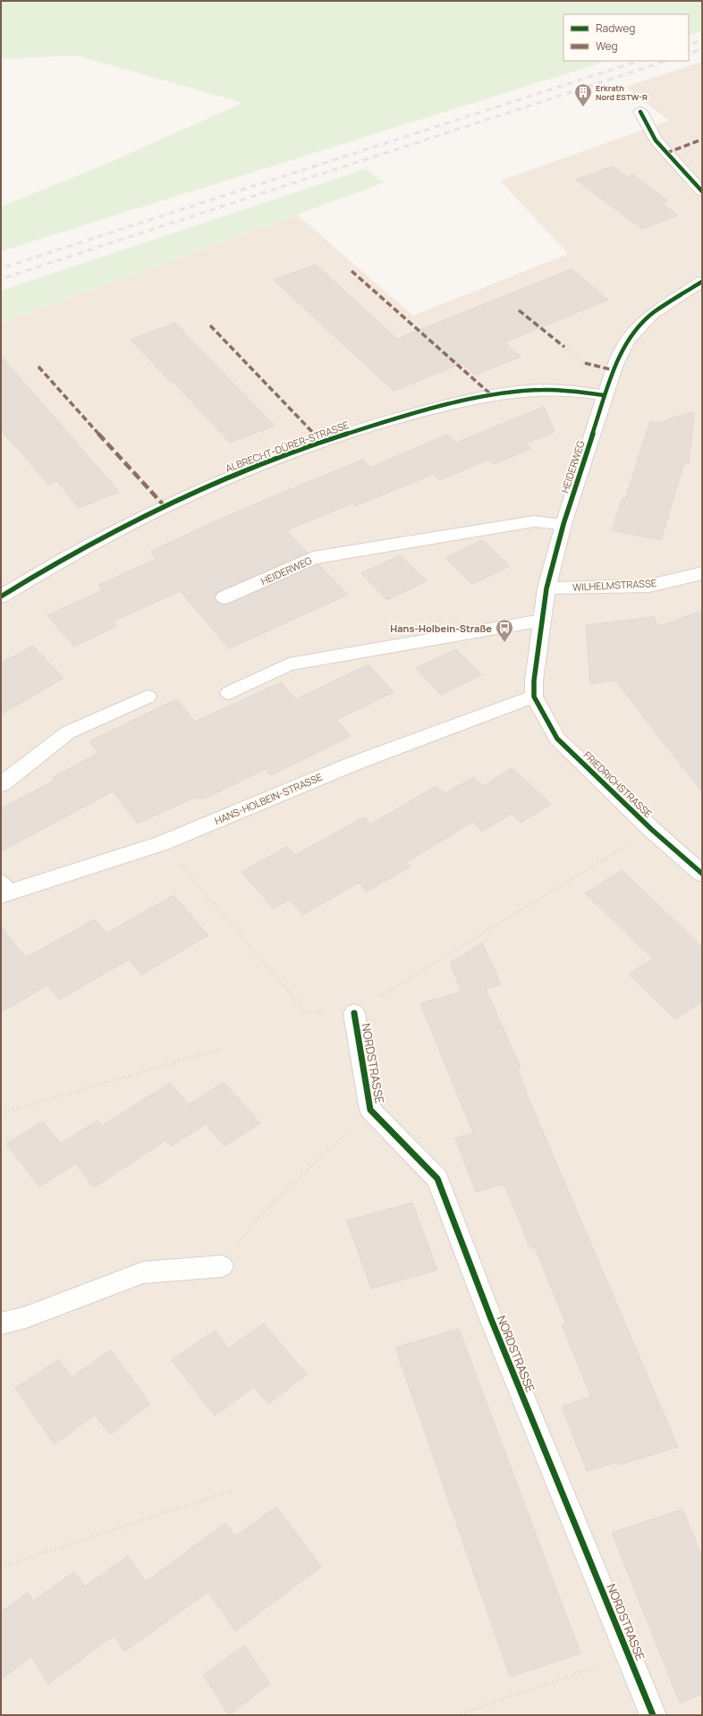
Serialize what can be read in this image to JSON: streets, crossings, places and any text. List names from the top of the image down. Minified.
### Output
{"streets":{"street":["ALBRECHT-DÜRER-STRASSE","HEIDERWEG","WILHELMSTRASSE","FRIEDRICHSTRASSE","HANS-HOLBEIN-STRASSE","NORDSTRASSE"]},"crossings":[["ALBRECHT-DÜRER-STRASSE","HEIDERWEG"],["HEIDERWEG","WILHELMSTRASSE"],["HEIDERWEG","FRIEDRICHSTRASSE"],["HEIDERWEG","HANS-HOLBEIN-STRASSE"],["FRIEDRICHSTRASSE","HANS-HOLBEIN-STRASSE"]],"places":{"building":["Erkrath Nord ESTW-R"],"bus stop":["Hans-Holbein-Straße"]},"legend":["Radweg","Weg"]}
